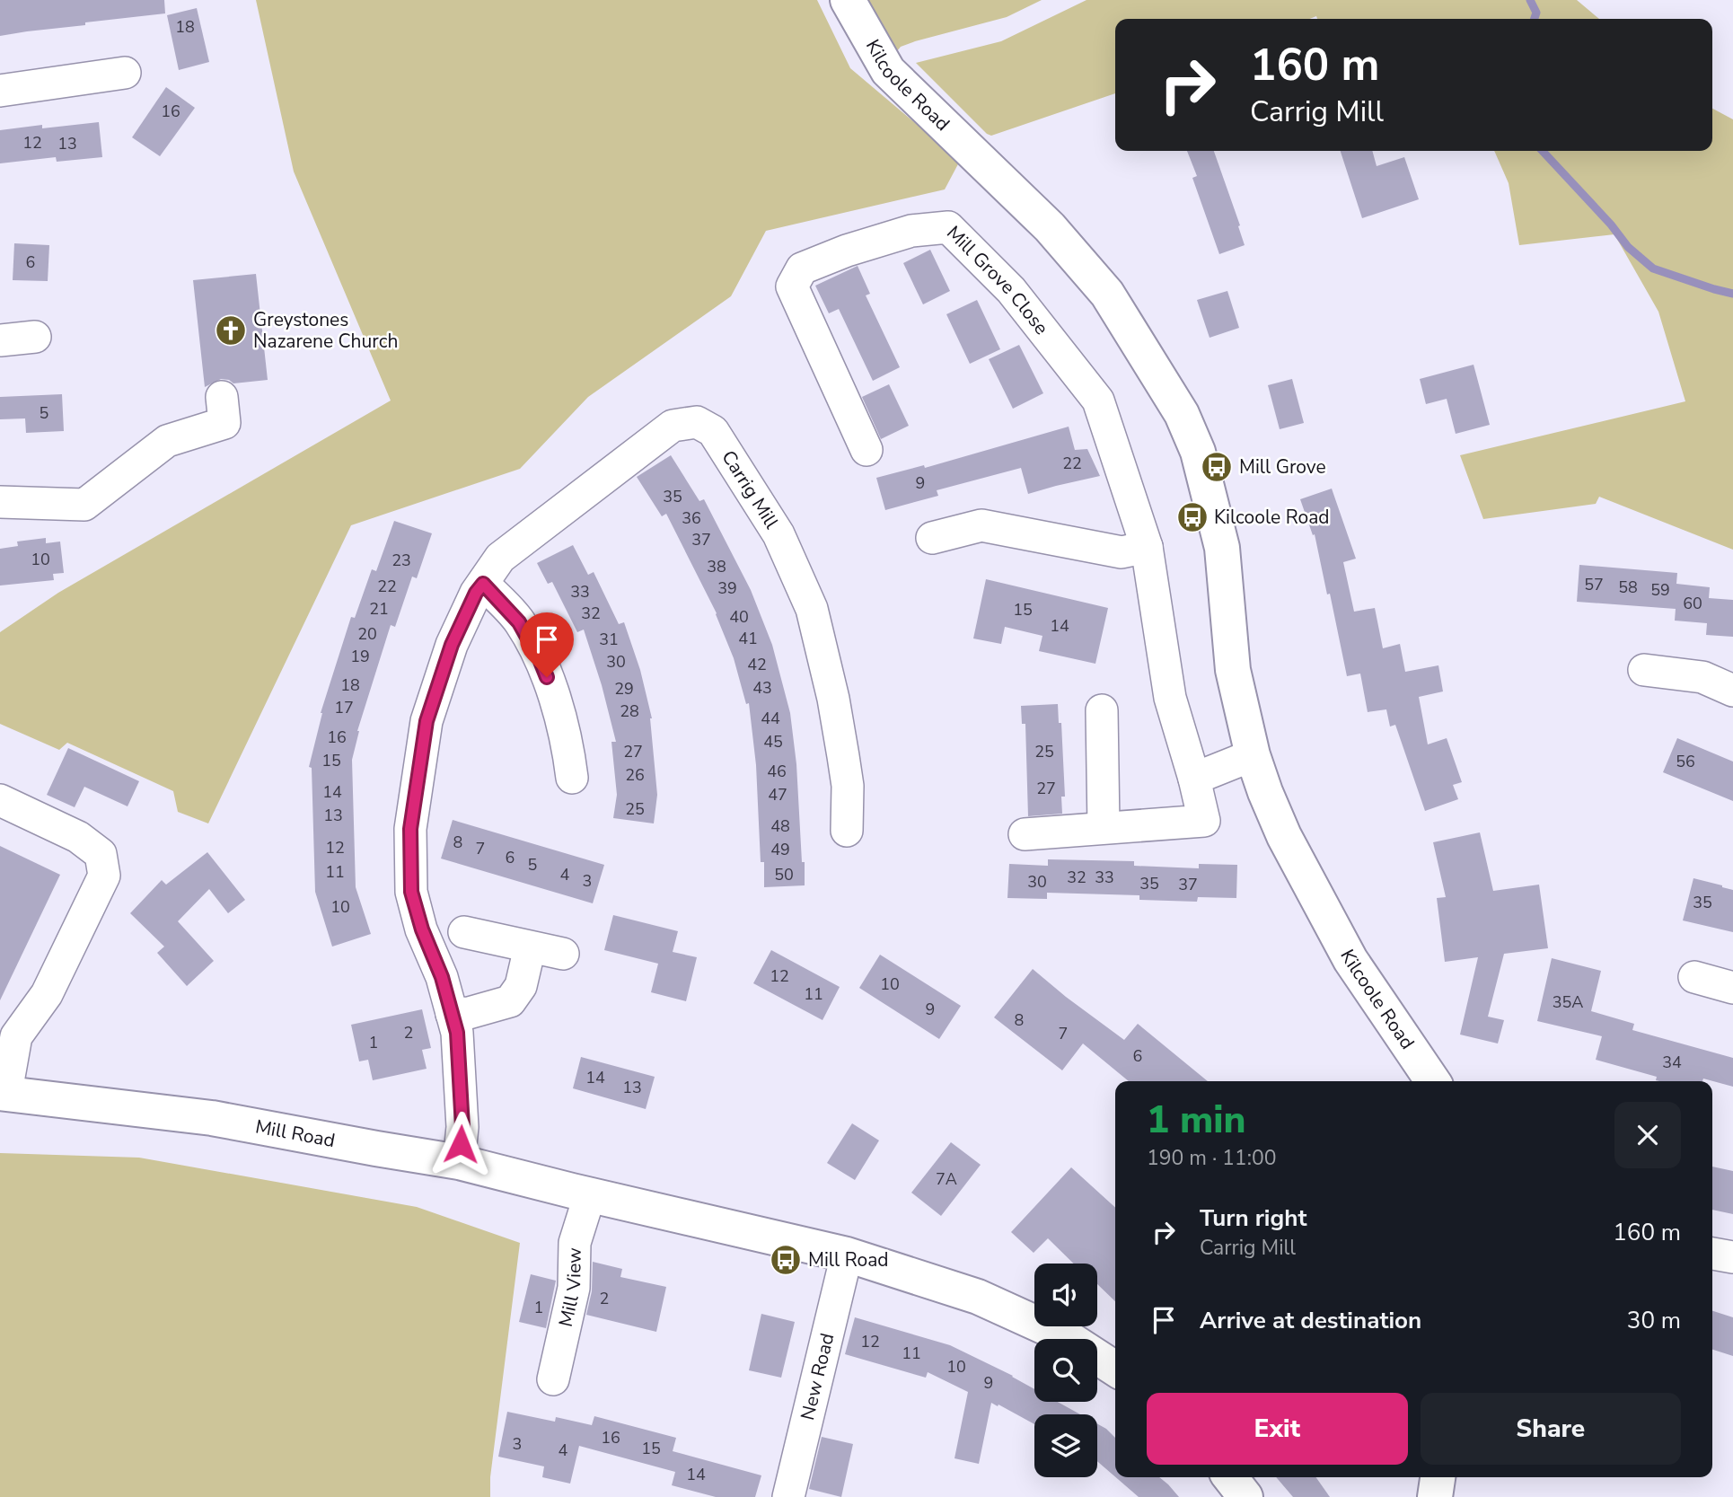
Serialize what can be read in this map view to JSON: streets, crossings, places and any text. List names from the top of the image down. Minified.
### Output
{"streets":{"main road":["Kilcoole Road","Mill Road"],"street":["Mill Grove Close","Carrig Mill","Mill View","New Road"]},"crossings":[["Carrig Mill","Mill Road"],["Mill Road","Mill View"],["Mill Road","New Road"]],"places":{"church":["Greystones Nazarene Church"],"bus stop":["Mill Grove","Kilcoole Road","Mill Road"]},"house_numbers":["18","16","12","13","6","5","22","9","35","36","37","10","23","38","57","22","58","39","59","33","60","21","15","32","40","14","20","41","31","19","30","42","18","43","29","17","28","44","16","45","27","25","15","56","46","26","27","14","47","25","13","48","8","12","7","49","6","5","11","4","50","32","33","3","30","35","37","35","10","12","10","11","35A","9","8","2","7","1","6","34","14","13","7A","2","1","12","11","10","9","16","3","15","4","14"],"page":{"turn":["160 m","Carrig Mill"],"heading":["1 min","190 m · 11:00"],"list":[{"name":"Turn right","note":"Carrig Mill","value":"160 m"},{"name":"Arrive at destination","value":"30 m"}],"buttons":["Exit","Share"]}}
